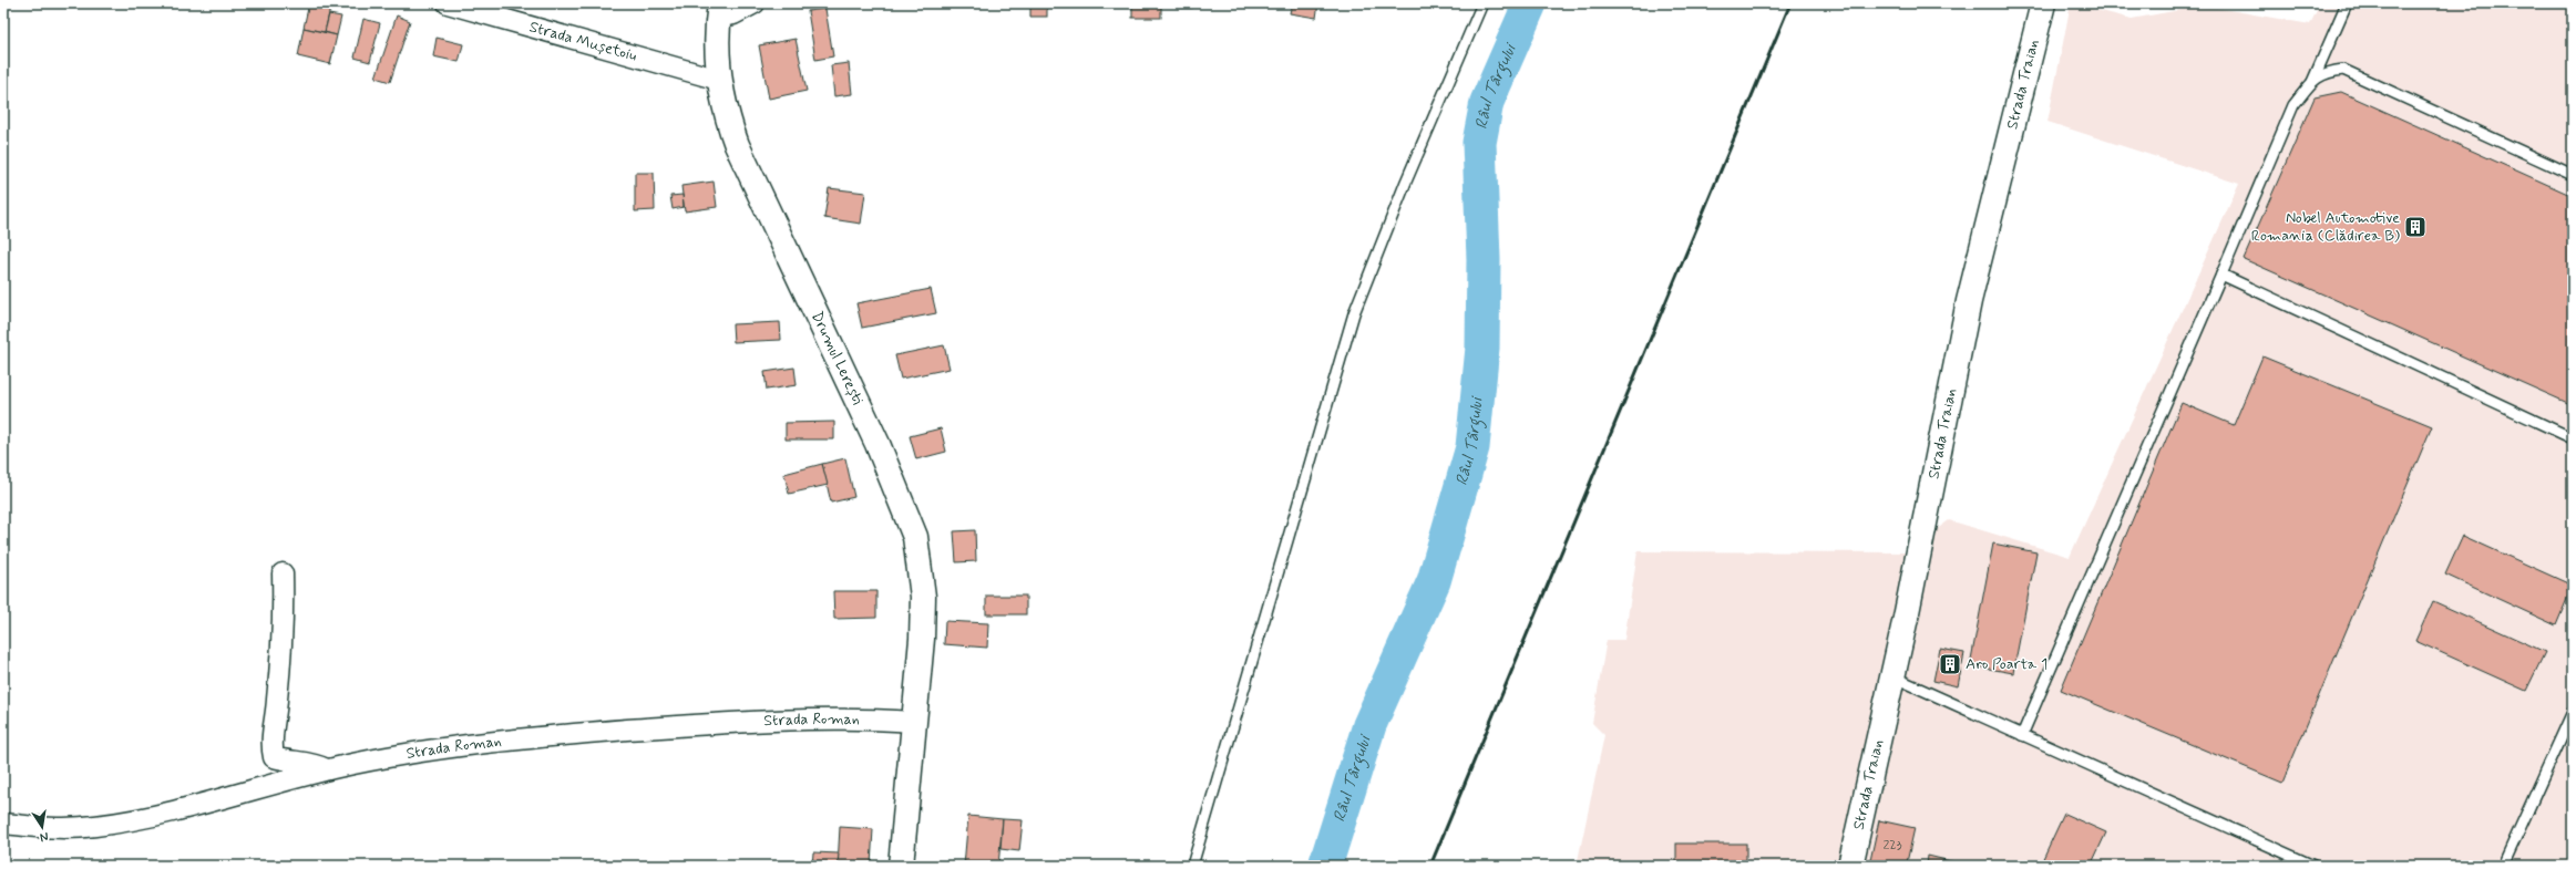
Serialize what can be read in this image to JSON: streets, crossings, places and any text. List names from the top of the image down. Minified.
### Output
{"streets":{"main road":["Strada Traian","Drumul Lerești"],"street":["Strada Mușetoiu","Strada Roman"]},"crossings":[["Strada Mușetoiu","Drumul Lerești"],["Drumul Lerești","Strada Roman"]],"water":["Râul Târgului"],"places":{"building":["Nobel Automotive Romania (Clădirea B)","Aro Poarta 1"]},"house_numbers":["223"],"north":"bottom"}
